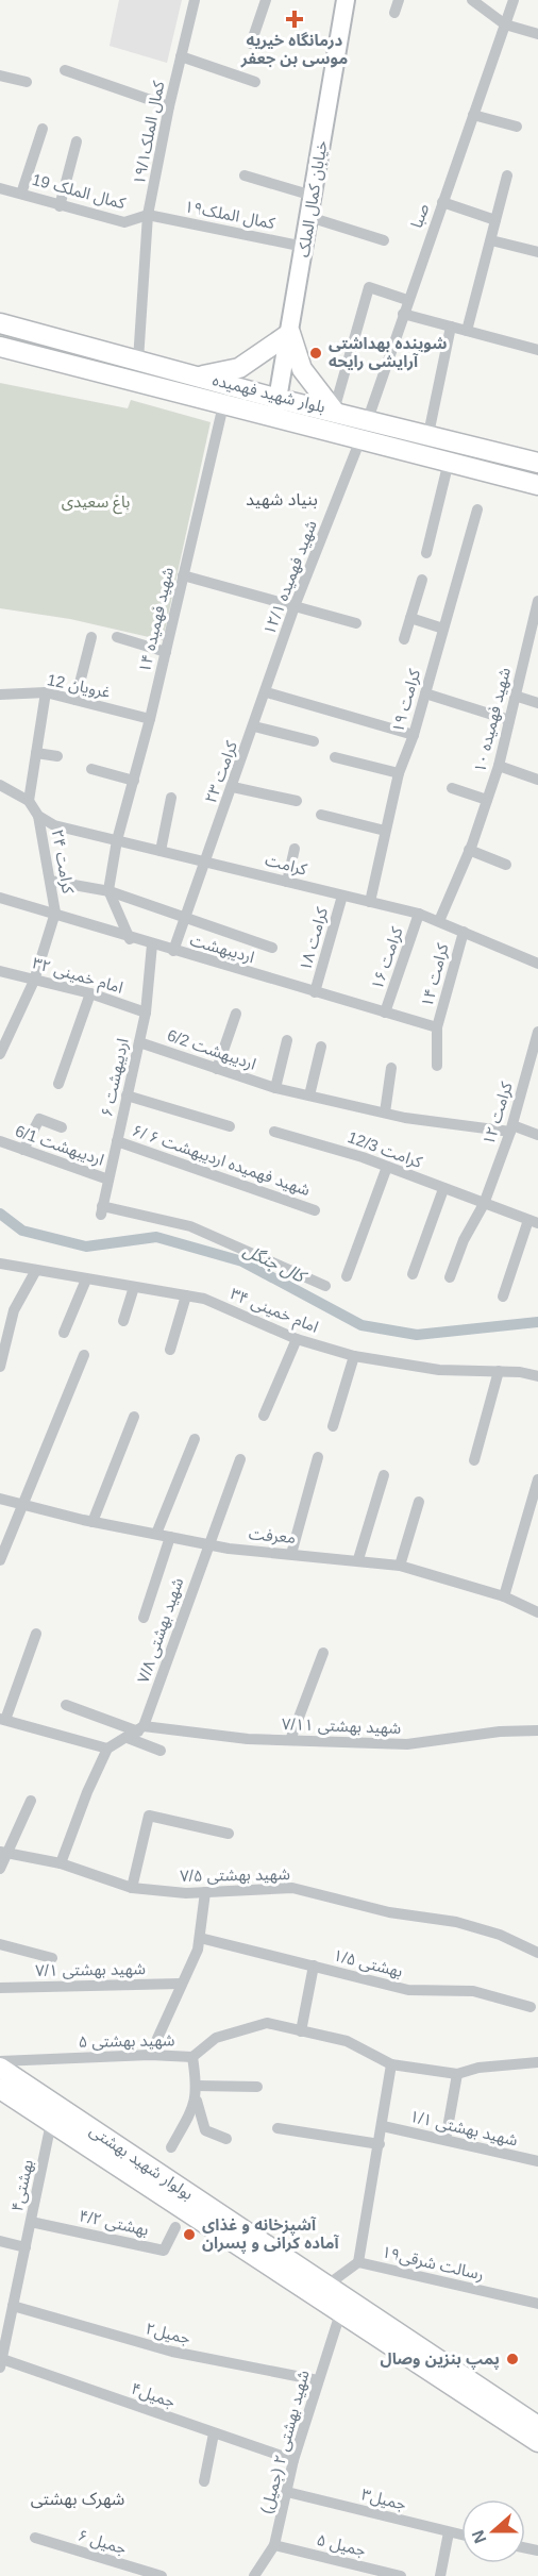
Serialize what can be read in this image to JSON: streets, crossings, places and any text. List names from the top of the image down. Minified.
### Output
{"streets":{"main road":["خیابان کمال الملک","بلوار شهید فهمیده","بولوار شهید بهشتی"],"street":["کمال الملک۱۹/۱","کمال الملک 19","کمال الملک۱۹","صبا","شهید فهمیده ۱۲/۱","شهید فهمیده ۱۴","غرویان 12","کرامت ۱۹","شهید فهمیده ۱۰","کرامت ۲۳","کرامت ۲۴","کرامت","کرامت ۱۸","اردیبهشت","کرامت ۱۶","امام خمینی ۳۲","کرامت ۱۴","اردیبهشت 6/2","اردیبهشت ۶","کرامت ۱۲","اردیبهشت 6/1","کرامت 12/3","شهید فهمیده اردیبهشت ۶ /۶","امام خمینی ۳۴","معرفت","شهید بهشتی ۷/۸","شهید بهشتی ۷/۱۱","شهید بهشتی ۷/۵","بهشتی ۱/۵","شهید بهشتی ۷/۱","شهید بهشتی ۵","شهید بهشتی ۱/۱","بهشتی۴","بهشتی ۴/۲","رسالت شرقی۱۹","جمیل۲","جمیل۴","شهید بهشتی ۲ (جمیل)","جمیل۳","جمیل ۶","جمیل ۵"]},"crossings":[["کمال الملک۱۹/۱","کمال الملک 19"],["کمال الملک۱۹/۱","کمال الملک۱۹"],["کمال الملک۱۹/۱","بلوار شهید فهمیده"],["کمال الملک 19","کمال الملک۱۹"],["خیابان کمال الملک","کمال الملک۱۹"],["خیابان کمال الملک","بلوار شهید فهمیده"],["صبا","بلوار شهید فهمیده"],["بلوار شهید فهمیده","شهید فهمیده ۱۲/۱"],["بلوار شهید فهمیده","شهید فهمیده ۱۴"],["شهید فهمیده ۱۲/۱","کرامت ۲۳"],["شهید فهمیده ۱۴","غرویان 12"],["شهید فهمیده ۱۴","کرامت"],["کرامت ۱۹","کرامت"],["شهید فهمیده ۱۰","کرامت"],["کرامت ۲۳","کرامت"],["کرامت ۲۳","اردیبهشت"],["کرامت ۲۴","کرامت"],["کرامت ۲۴","اردیبهشت"],["کرامت","کرامت ۱۸"],["کرامت","کرامت ۱۶"],["کرامت","کرامت ۱۴"],["کرامت ۱۸","اردیبهشت"],["اردیبهشت","کرامت ۱۶"],["اردیبهشت","کرامت ۱۴"],["اردیبهشت","اردیبهشت ۶"],["امام خمینی ۳۲","اردیبهشت ۶"],["اردیبهشت 6/2","اردیبهشت ۶"],["اردیبهشت 6/2","کرامت ۱۲"],["اردیبهشت ۶","اردیبهشت 6/1"],["اردیبهشت ۶","شهید فهمیده اردیبهشت ۶ /۶"],["کرامت ۱۲","کرامت 12/3"],["معرفت","شهید بهشتی ۷/۸"],["شهید بهشتی ۷/۸","شهید بهشتی ۷/۱۱"],["بولوار شهید بهشتی","بهشتی۴"],["بولوار شهید بهشتی","رسالت شرقی۱۹"],["بولوار شهید بهشتی","شهید بهشتی ۲ (جمیل)"],["بهشتی۴","بهشتی ۴/۲"],["بهشتی۴","جمیل۲"],["بهشتی۴","جمیل۴"],["جمیل۲","شهید بهشتی ۲ (جمیل)"],["جمیل۴","شهید بهشتی ۲ (جمیل)"],["شهید بهشتی ۲ (جمیل)","جمیل۳"],["شهید بهشتی ۲ (جمیل)","جمیل ۵"]],"districts":["بنیاد شهید","شهرک بهشتی"],"water":["کال جنگل"],"parks":["باغ سعیدی"],"places":{"health":["درمانگاه خیریه موسی بن جعفر"],"other":["شوینده بهداشتی آرایشی رایحه","آشپزخانه و غذای آماده کرانی و پسران","پمپ بنزین وصال"]},"north":"left"}
